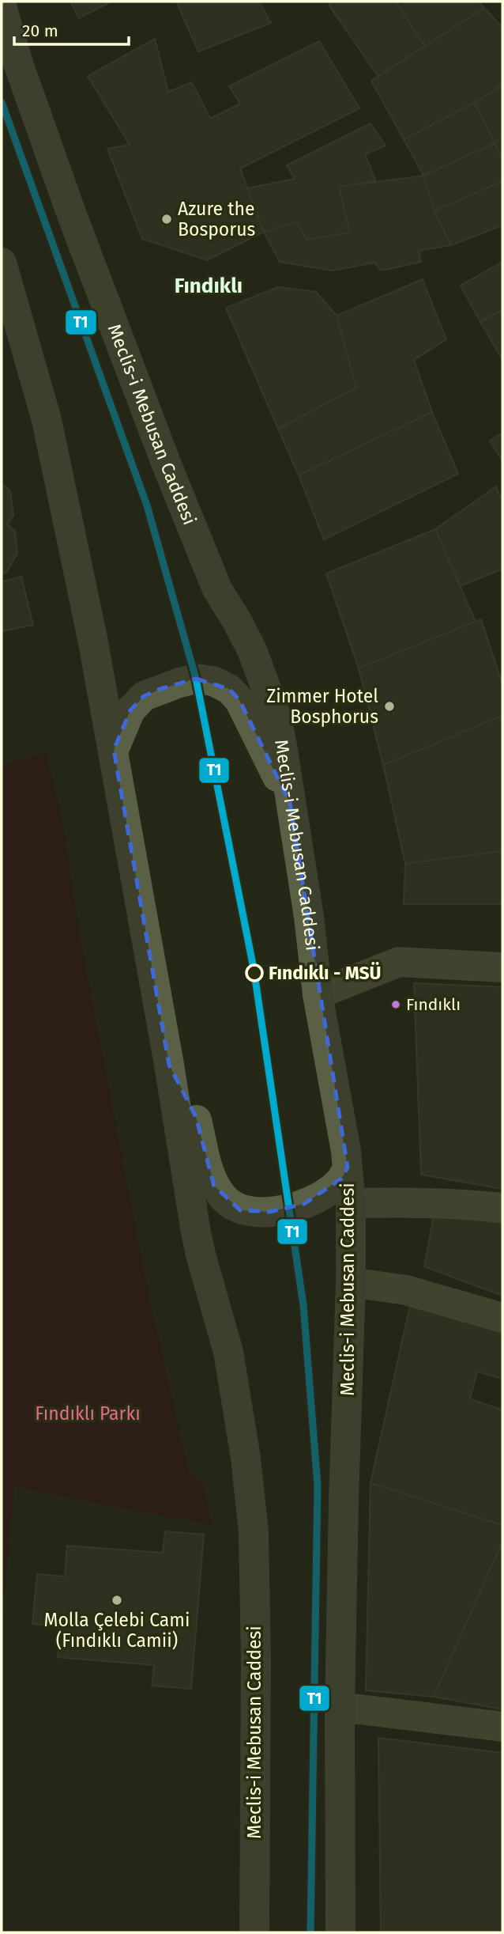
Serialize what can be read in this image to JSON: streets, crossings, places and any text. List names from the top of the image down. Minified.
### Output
{"streets":{"main road":["Meclis-i Mebusan Caddesi"]},"districts":["Fındıklı"],"parks":["Fındıklı Parkı"],"places":["Azure the Bosporus","Zimmer Hotel Bosphorus","Fındıklı - MSÜ","Fındıklı","Molla Çelebi Cami (Fındıklı Camii)"],"lines":["transit line T1"],"scale_bar":"20 m"}
